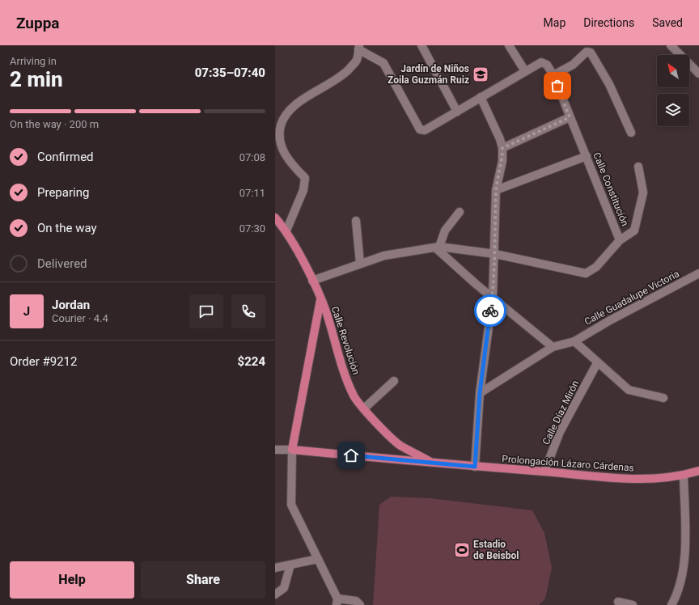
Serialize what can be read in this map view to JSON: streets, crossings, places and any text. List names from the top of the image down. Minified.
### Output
{"streets":{"main road":["Calle Revolución","Prolongación Lázaro Cárdenas"],"street":["Calle Constitución","Calle Guadalupe Victoria","Calle Díaz Mirón"]},"crossings":[["Calle Constitución","Calle Revolución"],["Calle Revolución","Prolongación Lázaro Cárdenas"],["Calle Díaz Mirón","Prolongación Lázaro Cárdenas"]],"places":{"school or university":["Jardín de Niños Zoila Guzmán Ruiz"],"sports":["Estadio de Beisbol"]},"north":"top left","page":{"header":"Zuppa","nav":["Map","Directions","Saved"],"heading":["2 min","Arriving in","07:35–07:40"],"panel":["Jordan","Courier · 4.4","Order #9212","$224"],"bar":"On the way · 200 m","list":[["Confirmed","07:08"],["Preparing","07:11"],["On the way","07:30"],"Delivered"],"round":"J","buttons":["Help","Share"]}}
